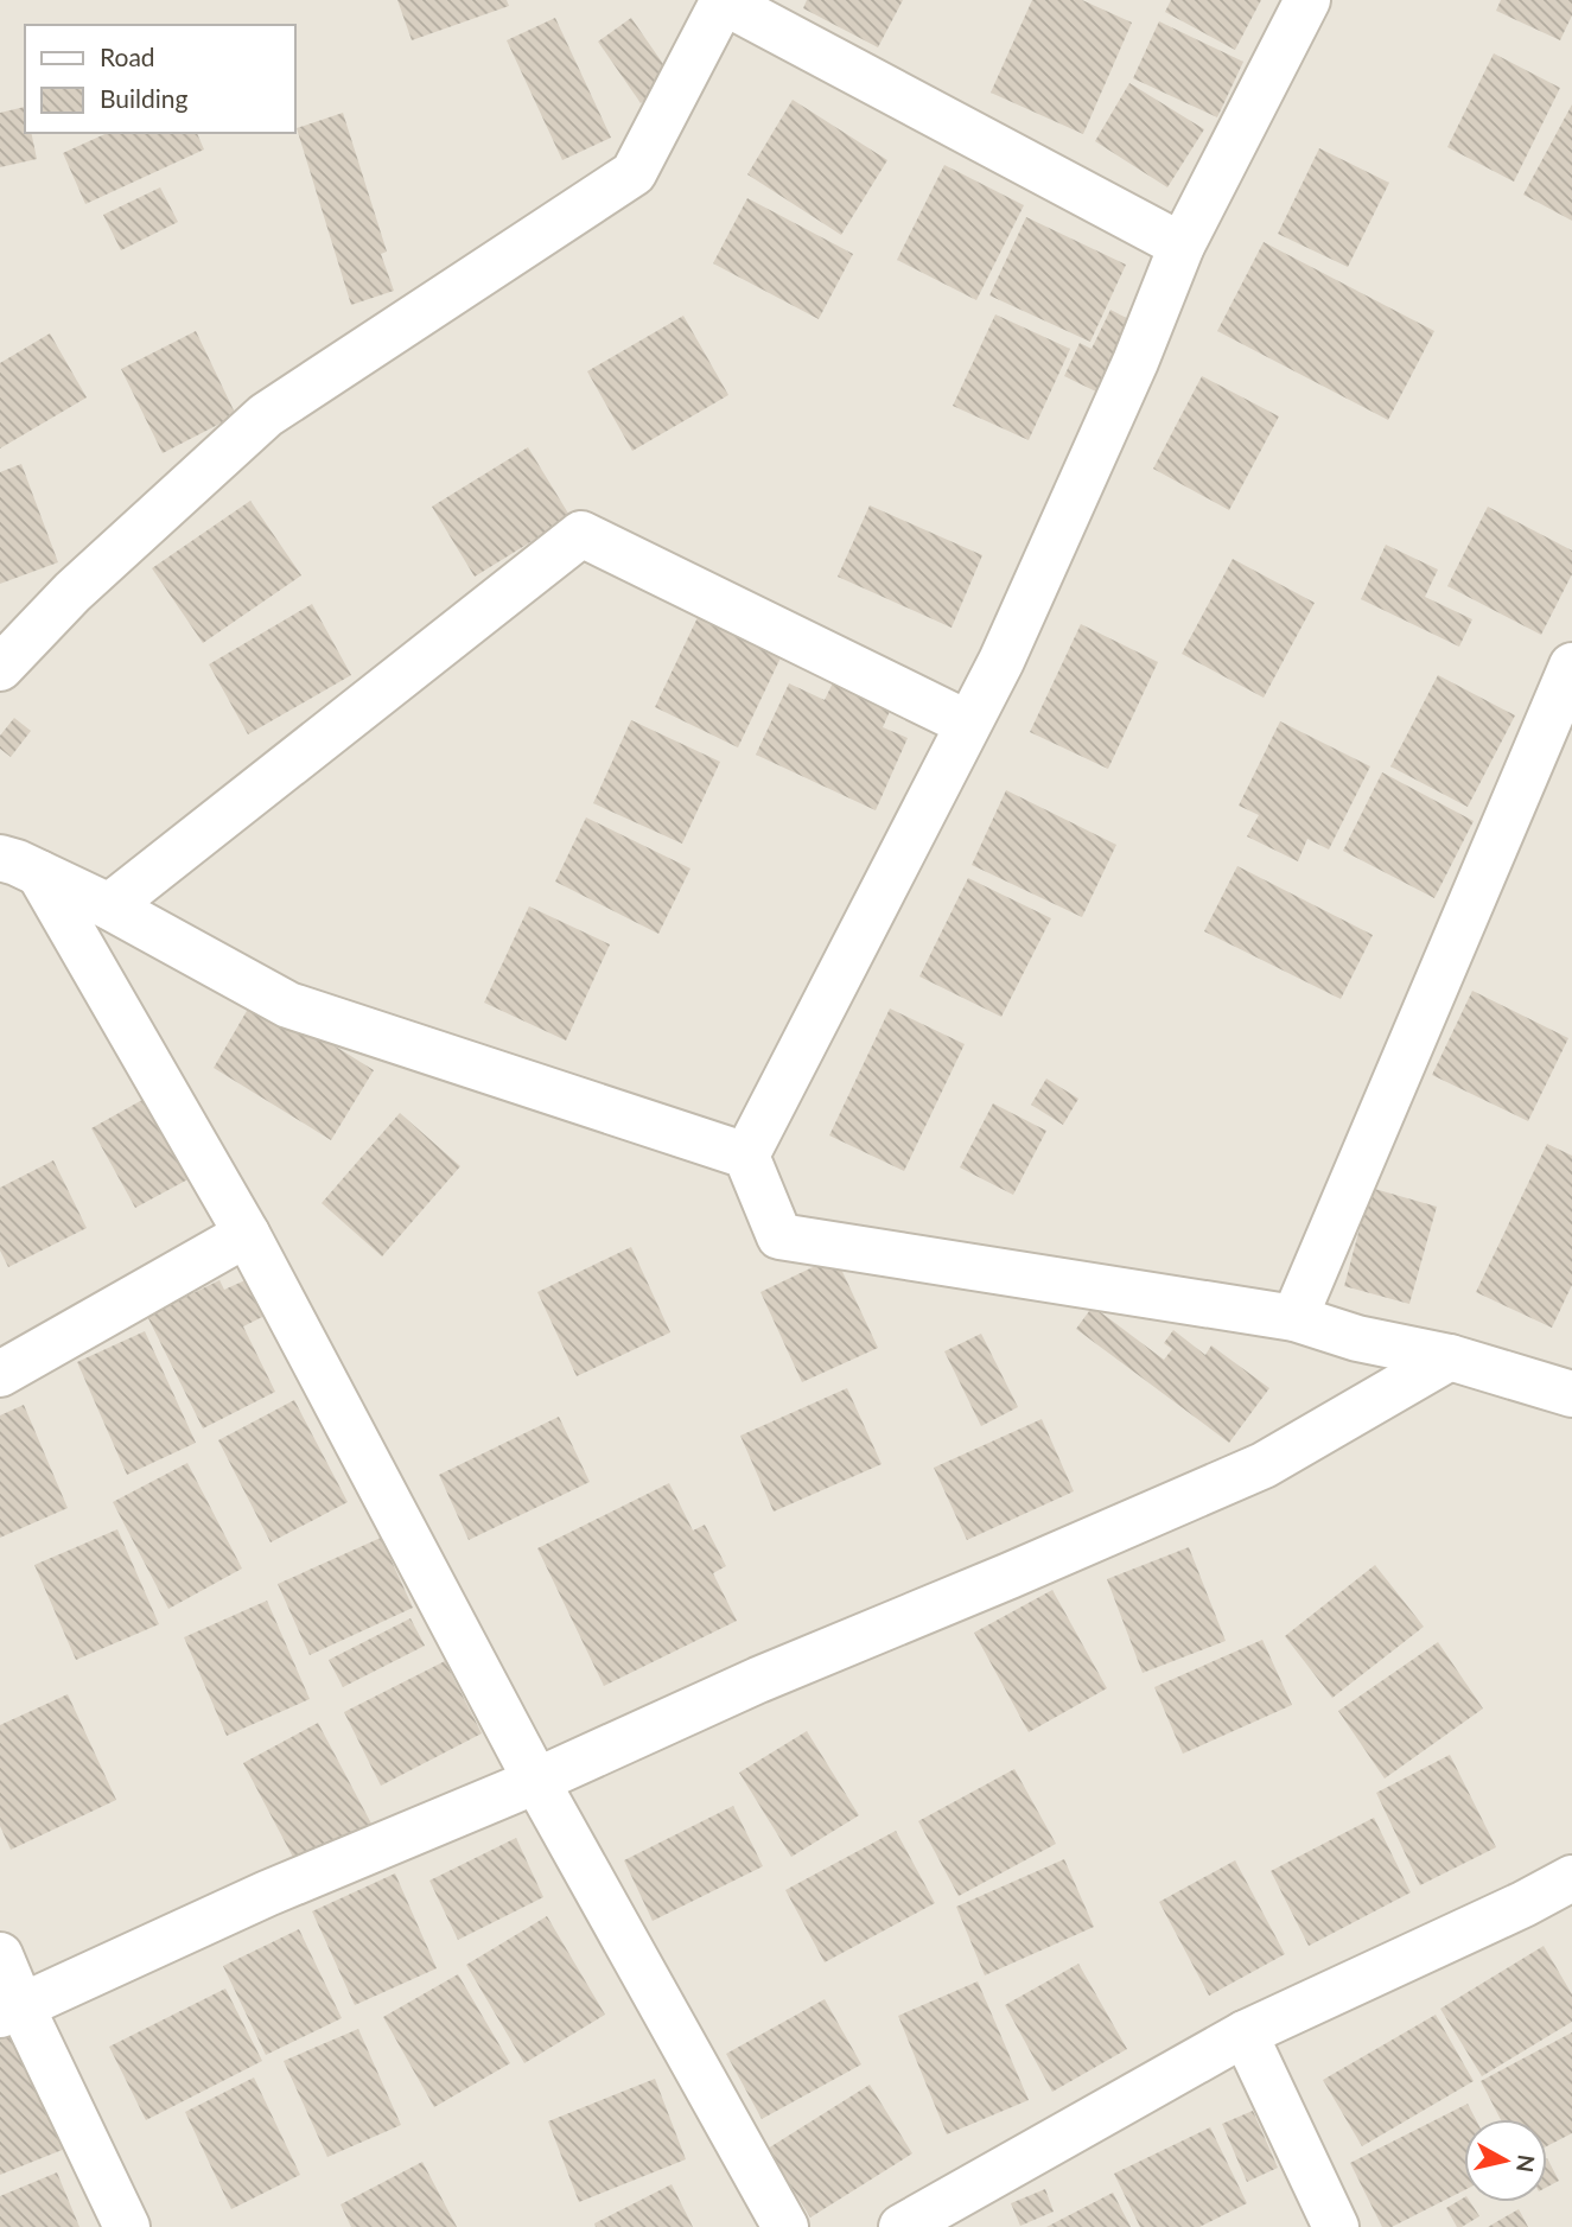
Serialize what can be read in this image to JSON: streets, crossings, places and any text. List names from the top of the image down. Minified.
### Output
{"legend":["Road","Building"],"north":"right"}
